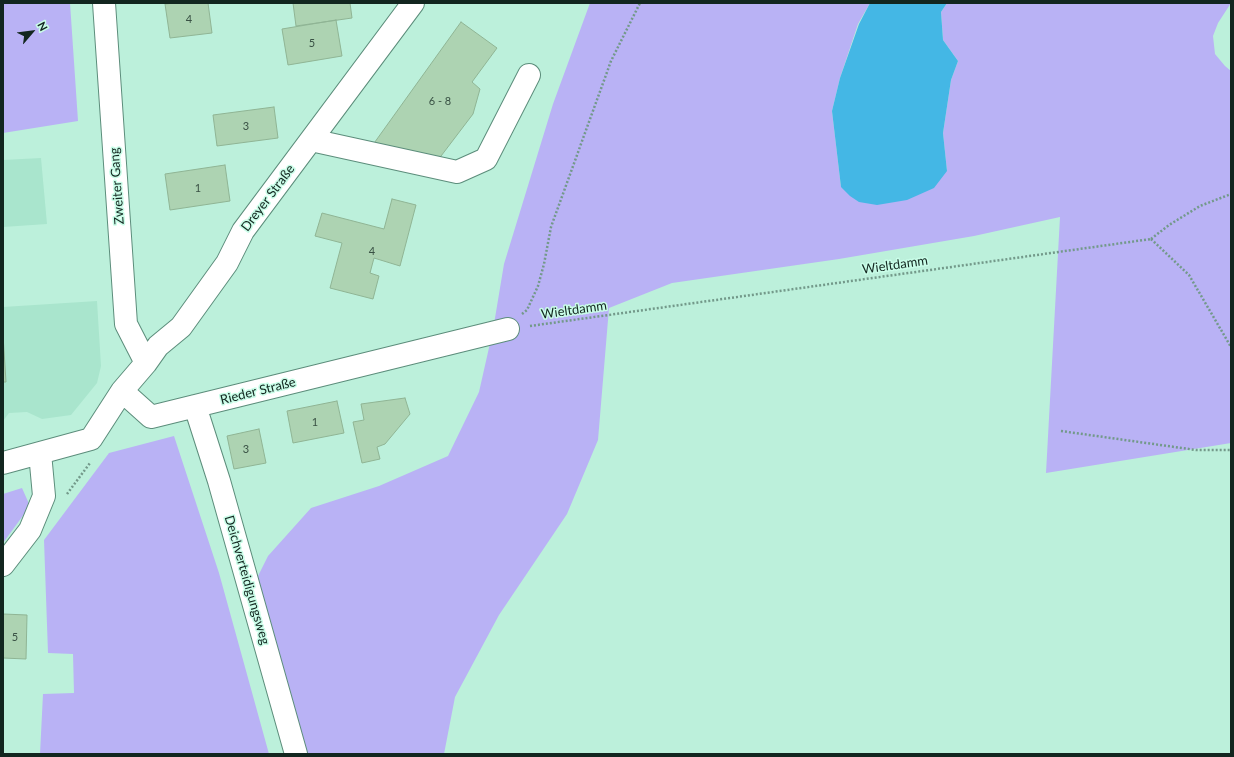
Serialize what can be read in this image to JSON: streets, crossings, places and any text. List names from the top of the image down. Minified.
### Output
{"streets":{"street":["Zweiter Gang","Dreyer Straße","Rieder Straße","Deichverteidigungsweg"],"path":["Wieltdamm"]},"crossings":[["Zweiter Gang","Dreyer Straße"],["Dreyer Straße","Rieder Straße"],["Wieltdamm","Rieder Straße"],["Rieder Straße","Deichverteidigungsweg"]],"house_numbers":["4","5","6 - 8","3","1","4","1","3","5"],"north":"top right"}
